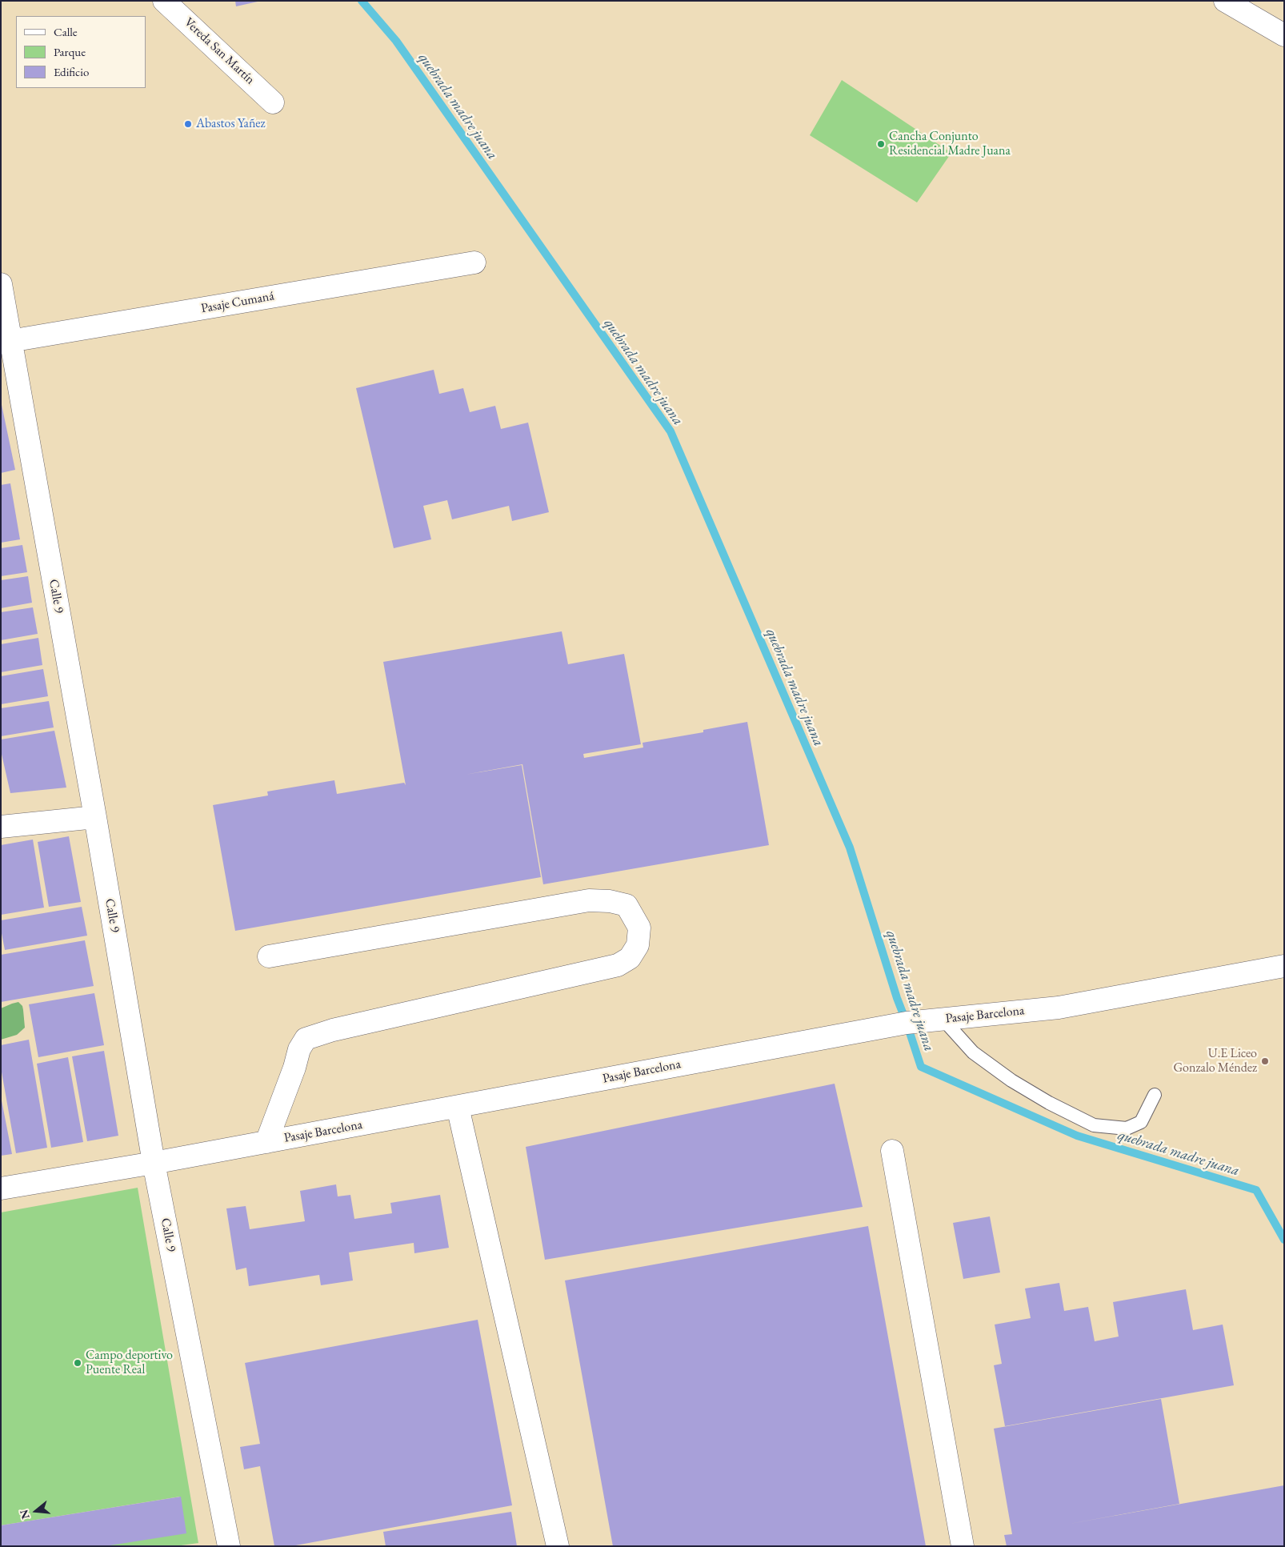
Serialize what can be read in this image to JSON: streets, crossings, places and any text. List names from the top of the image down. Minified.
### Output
{"streets":{"street":["Vereda San Martín","Pasaje Cumaná","Calle 9","Pasaje Barcelona"]},"crossings":[["Pasaje Cumaná","Calle 9"],["Calle 9","Pasaje Barcelona"]],"water":["quebrada madre juana"],"places":["Abastos Yañez","Cancha Conjunto Residencial Madre Juana","U.E Liceo Gonzalo Méndez","Campo deportivo Puente Real"],"legend":["Calle","Parque","Edificio"],"north":"left"}
